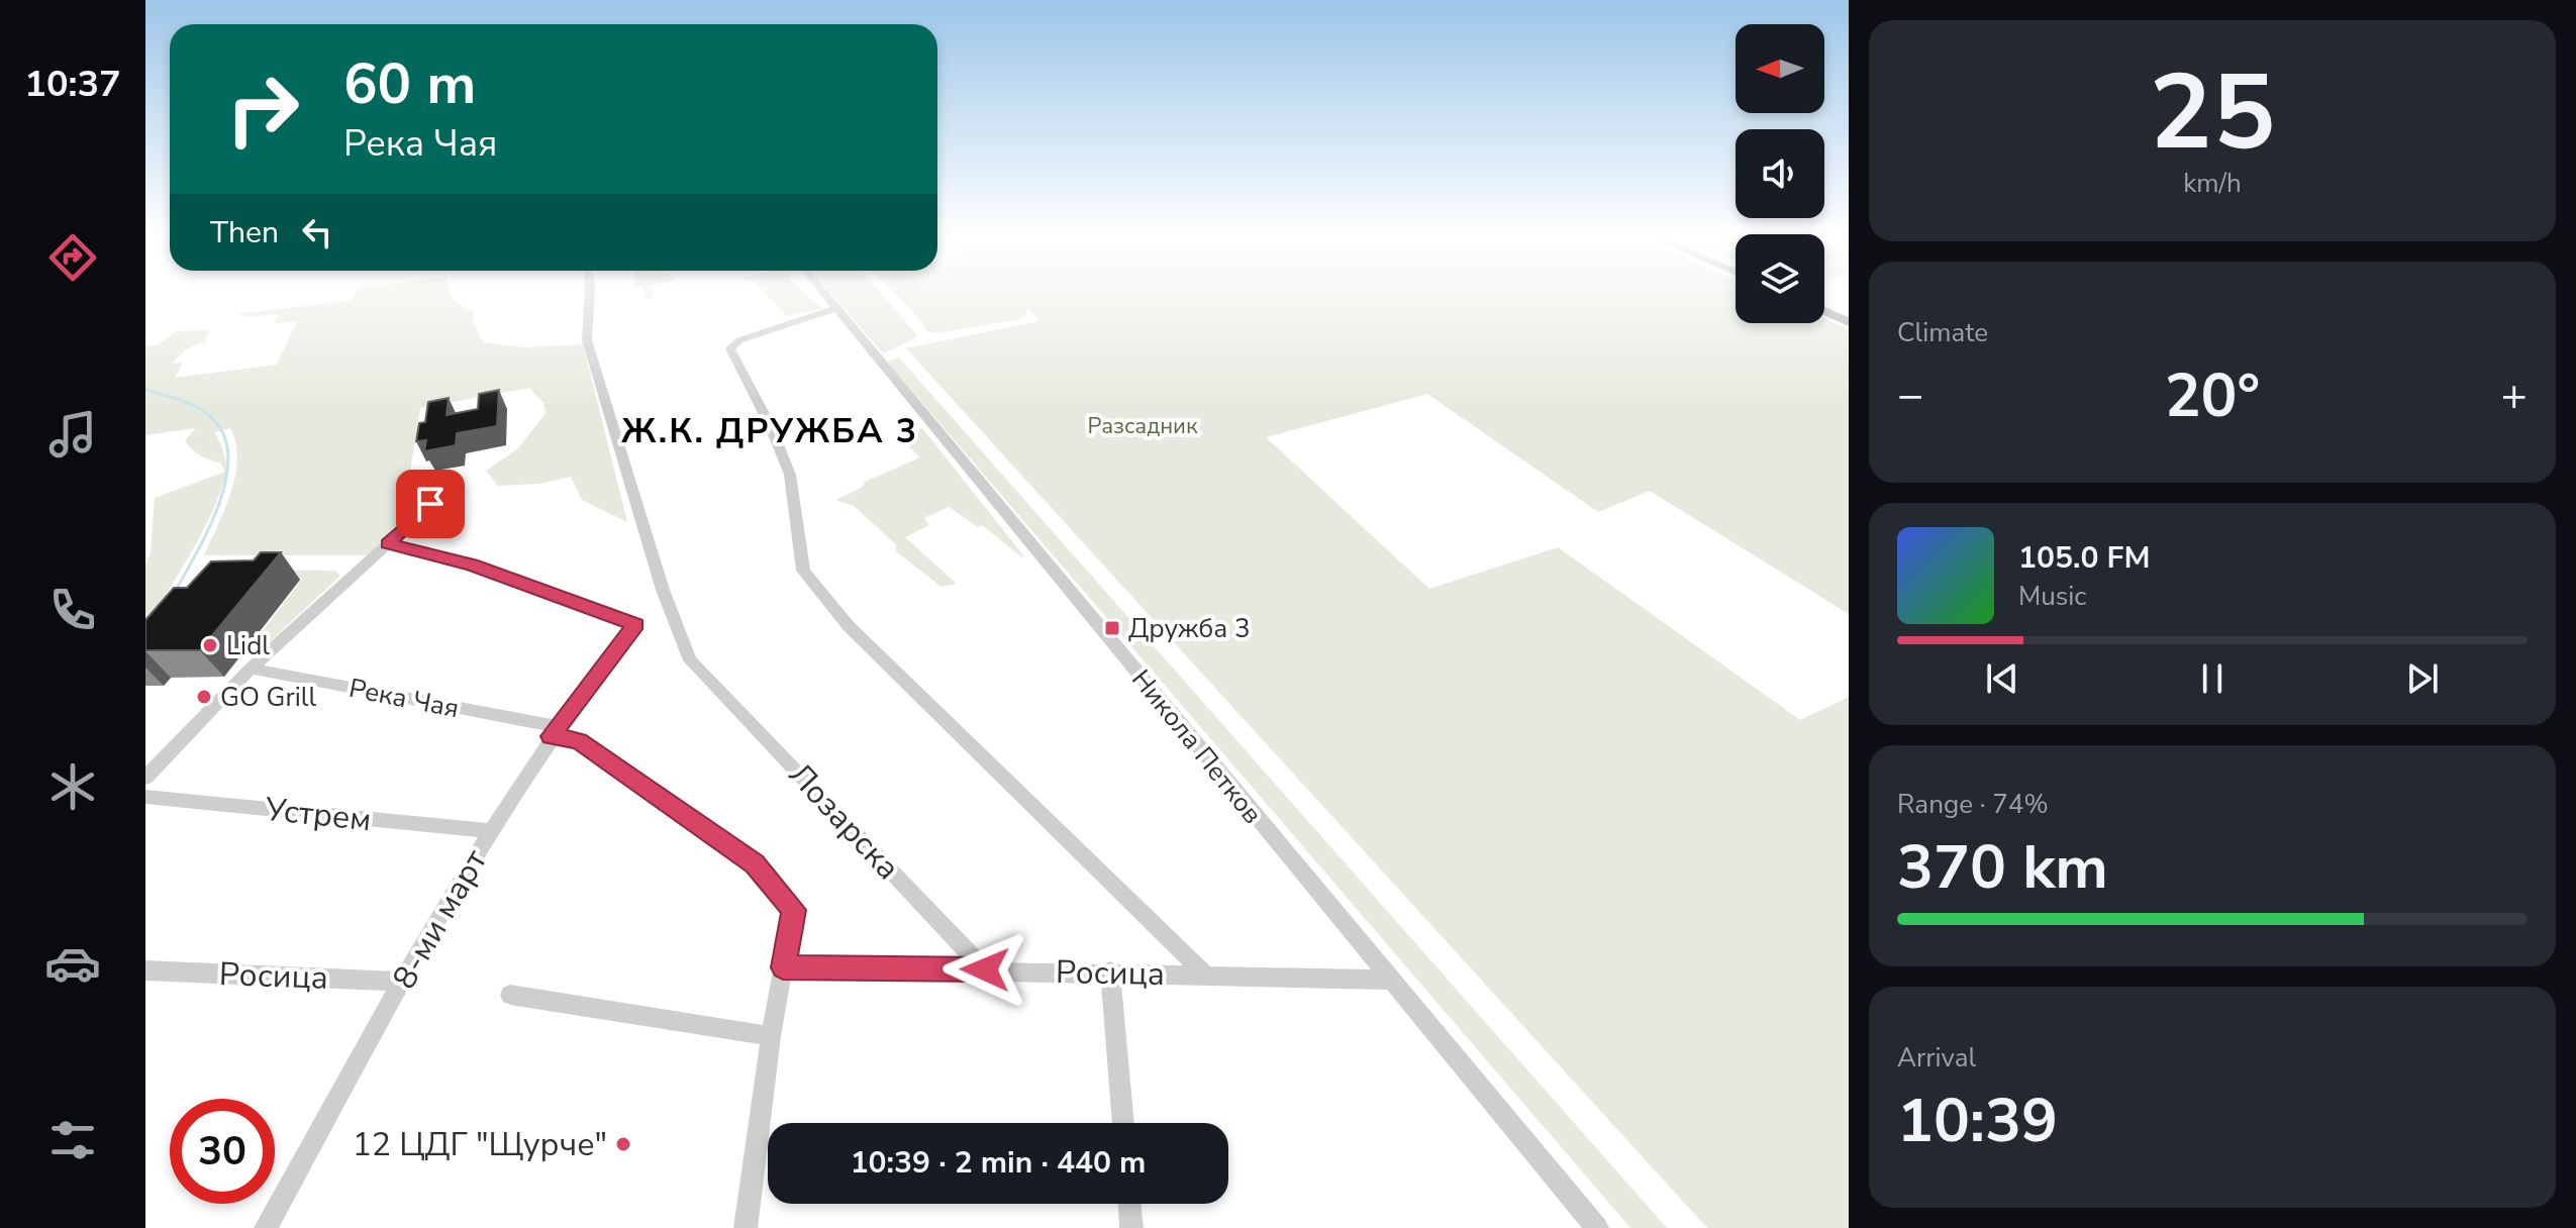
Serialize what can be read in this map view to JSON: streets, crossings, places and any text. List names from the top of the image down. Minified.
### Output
{"streets":{"street":["Река Чая","Никола Петков","Устрем","Лозарска","8-ми март","Росица"]},"crossings":[["Река Чая","8-ми март"],["Река Чая","Росица"],["Никола Петков","Росица"],["Устрем","8-ми март"],["Лозарска","Росица"],["8-ми март","Росица"]],"districts":["Ж.К. ДРУЖБА 3"],"parks":["Разсадник"],"places":{"transit":["Дружба 3"],"other":["Lidl","GO Grill","12 ЦДГ \"Щурче\""]},"north":"left","page":{"tabs":"10:37","tile":[["25","km/h"],"Climate",["Range · 74%","370 km"],["Arrival","10:39"]],"turn":["60 m","Река Чая"],"then":"Then","heat":["−","20°","+"],"song":["105.0 FM","Music"],"limit":"30","trip":"10:39 · 2 min · 440 m"}}
